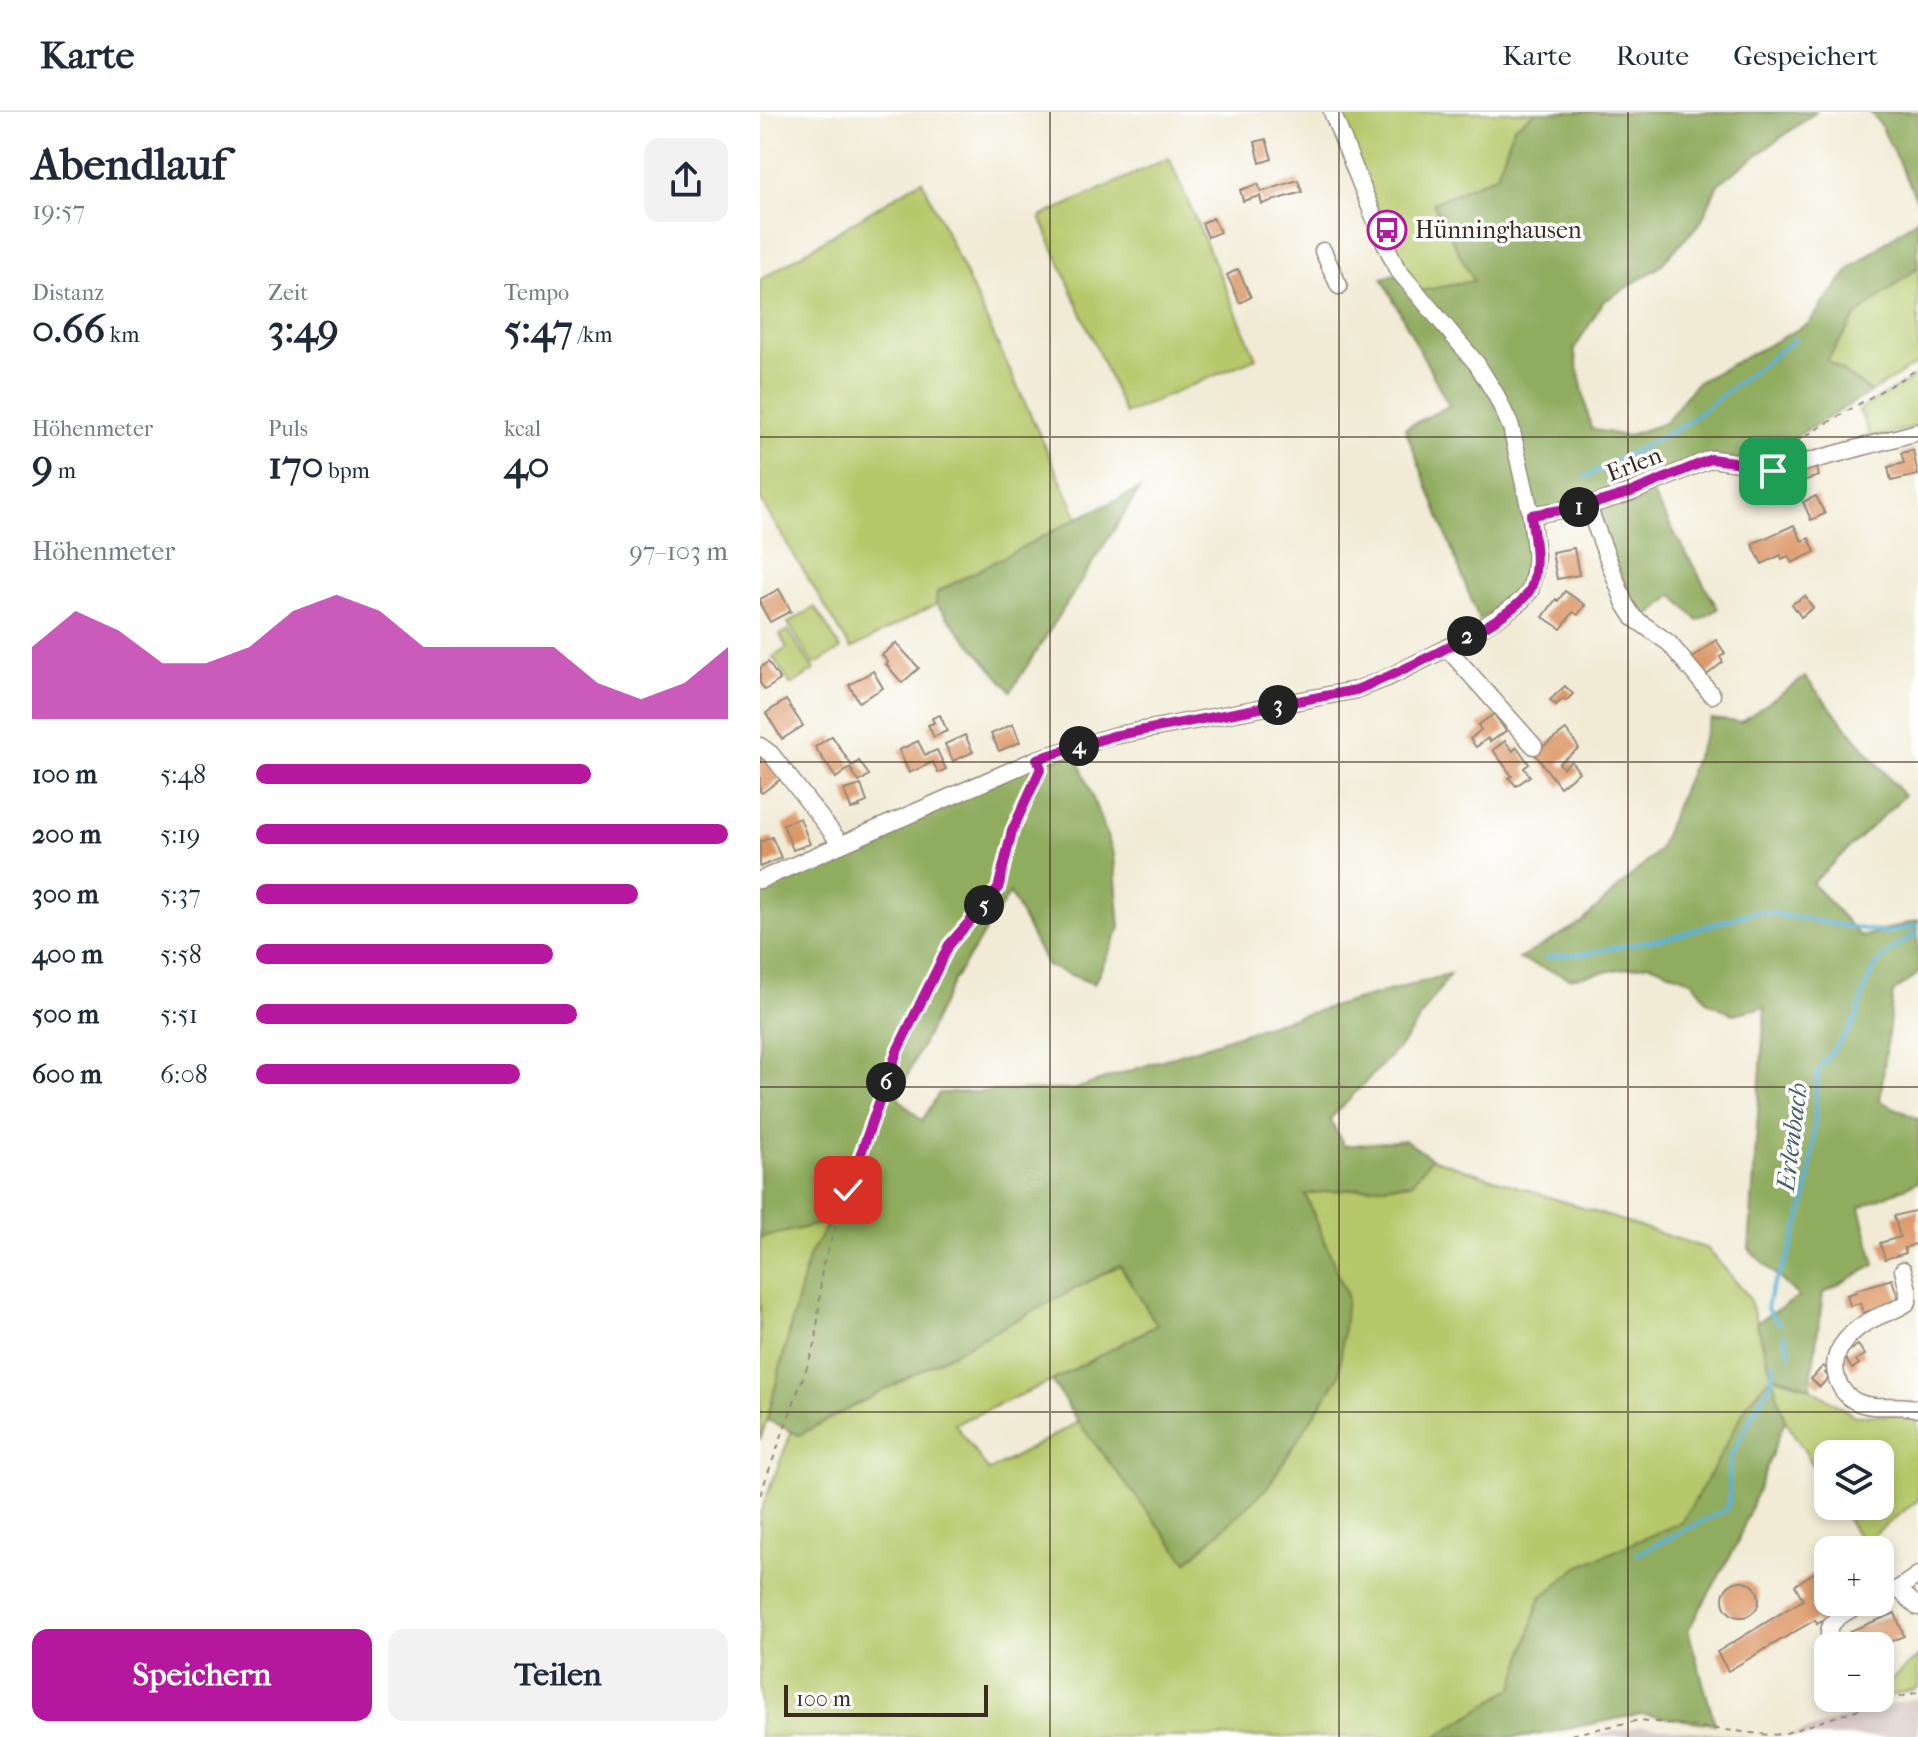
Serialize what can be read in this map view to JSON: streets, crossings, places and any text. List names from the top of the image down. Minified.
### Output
{"streets":{"street":["Erlen"]},"water":["Erlenbach"],"places":{"bus stop":["Hünninghausen"]},"scale_bar":"100 m","page":{"header":"Karte","nav":["Karte","Route","Gespeichert"],"heading":["Abendlauf","19:57"],"stats":[["Distanz","0.66 km"],["Zeit","3:49"],["Tempo","5:47 /km"],["Höhenmeter","9 m"],["Puls","170 bpm"],["kcal","40"]],"pins":["1","2","3","4","5","6"],"chart":["Höhenmeter","97–103 m"],"list":[{"name":"100 m","note":"5:48"},{"name":"200 m","note":"5:19"},{"name":"300 m","note":"5:37"},{"name":"400 m","note":"5:58"},{"name":"500 m","note":"5:51"},{"name":"600 m","note":"6:08"}],"map_buttons":["+","−"],"buttons":["Speichern","Teilen"],"scale":"100 m"}}
